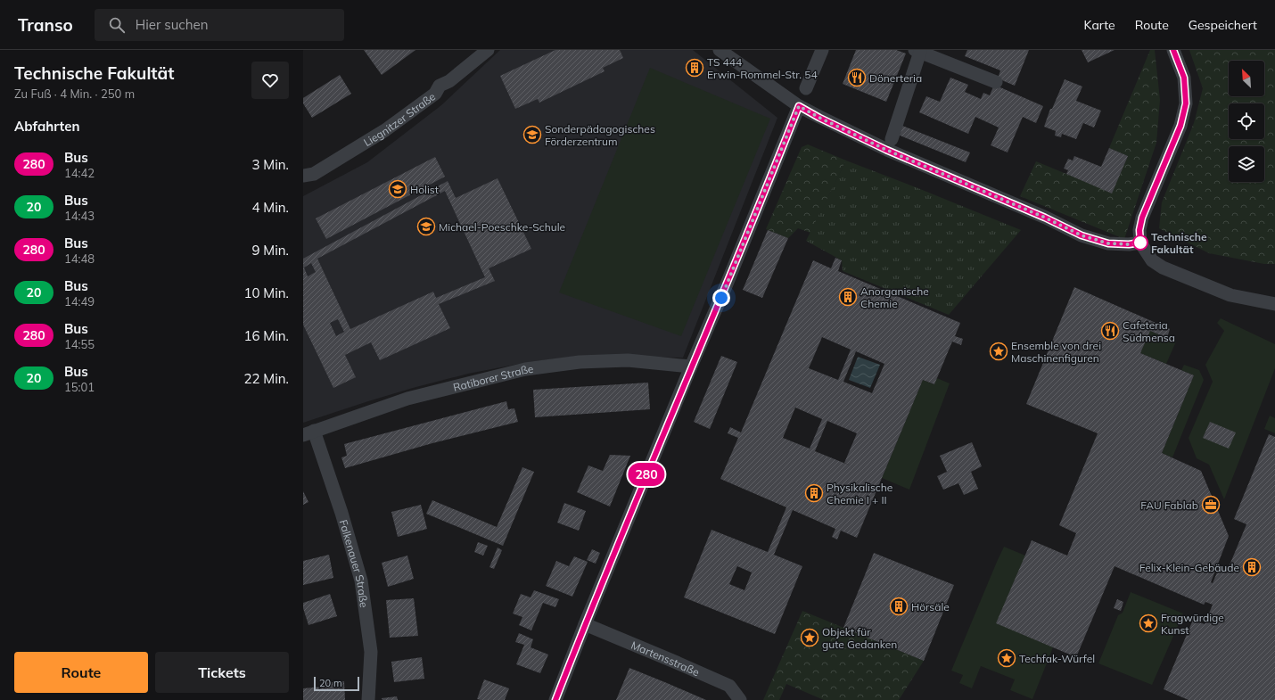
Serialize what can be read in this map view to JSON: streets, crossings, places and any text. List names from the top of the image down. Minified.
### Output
{"streets":{"street":["Liegnitzer Straße","Ratiborer Straße","Falkenauer Straße","Martensstraße"]},"crossings":[["Ratiborer Straße","Falkenauer Straße"]],"places":{"building":["TS 444 Erwin-Rommel-Str. 54","Anorganische Chemie","Physikalische Chemie I + II","Felix-Klein-Gebäude","Hörsäle"],"restaurant":["Dönerteria","Cafeteria Südmensa"],"school or university":["Sonderpädagogisches Förderzentrum","Holist","Michael-Poeschke-Schule"],"other":["Technische Fakultät"],"place":["Ensemble von drei Maschinenfiguren","Fragwürdige Kunst","Objekt für gute Gedanken","Techfak-Würfel"],"office":["FAU Fablab"]},"lines":["bus line 280"],"scale_bar":"20 m","north":"top left","page":{"header":"Transo","search":"Hier suchen","nav":["Karte","Route","Gespeichert"],"heading":[["Technische Fakultät","Zu Fuß · 4 Min. · 250 m"],"Abfahrten"],"on_map":"280","list":[{"mark":"280","name":"Bus","note":"14:42","value":"3 Min."},{"mark":"20","name":"Bus","note":"14:43","value":"4 Min."},{"mark":"280","name":"Bus","note":"14:48","value":"9 Min."},{"mark":"20","name":"Bus","note":"14:49","value":"10 Min."},{"mark":"280","name":"Bus","note":"14:55","value":"16 Min."},{"mark":"20","name":"Bus","note":"15:01","value":"22 Min."}],"buttons":["Route","Tickets"],"scale":"20 m"}}
